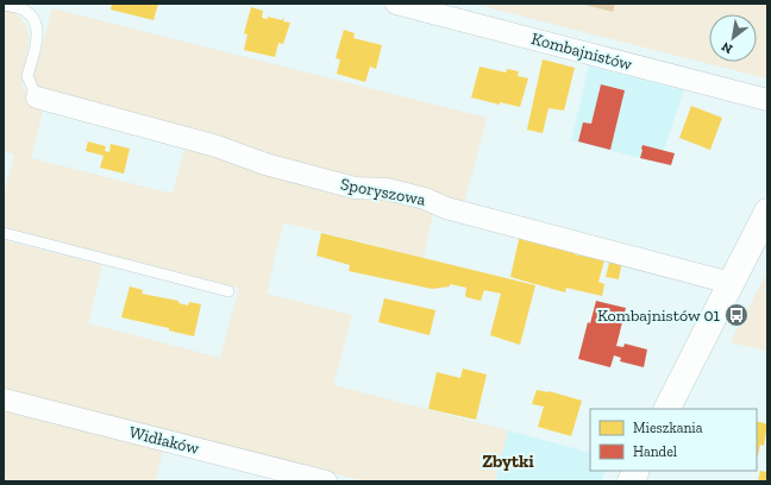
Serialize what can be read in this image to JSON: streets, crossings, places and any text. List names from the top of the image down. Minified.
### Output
{"streets":{"street":["Kombajnistów","Sporyszowa","Widłaków"]},"districts":["Zbytki"],"places":{"bus stop":["Kombajnistów 01"]},"legend":["Mieszkania","Handel"],"north":"bottom left"}
